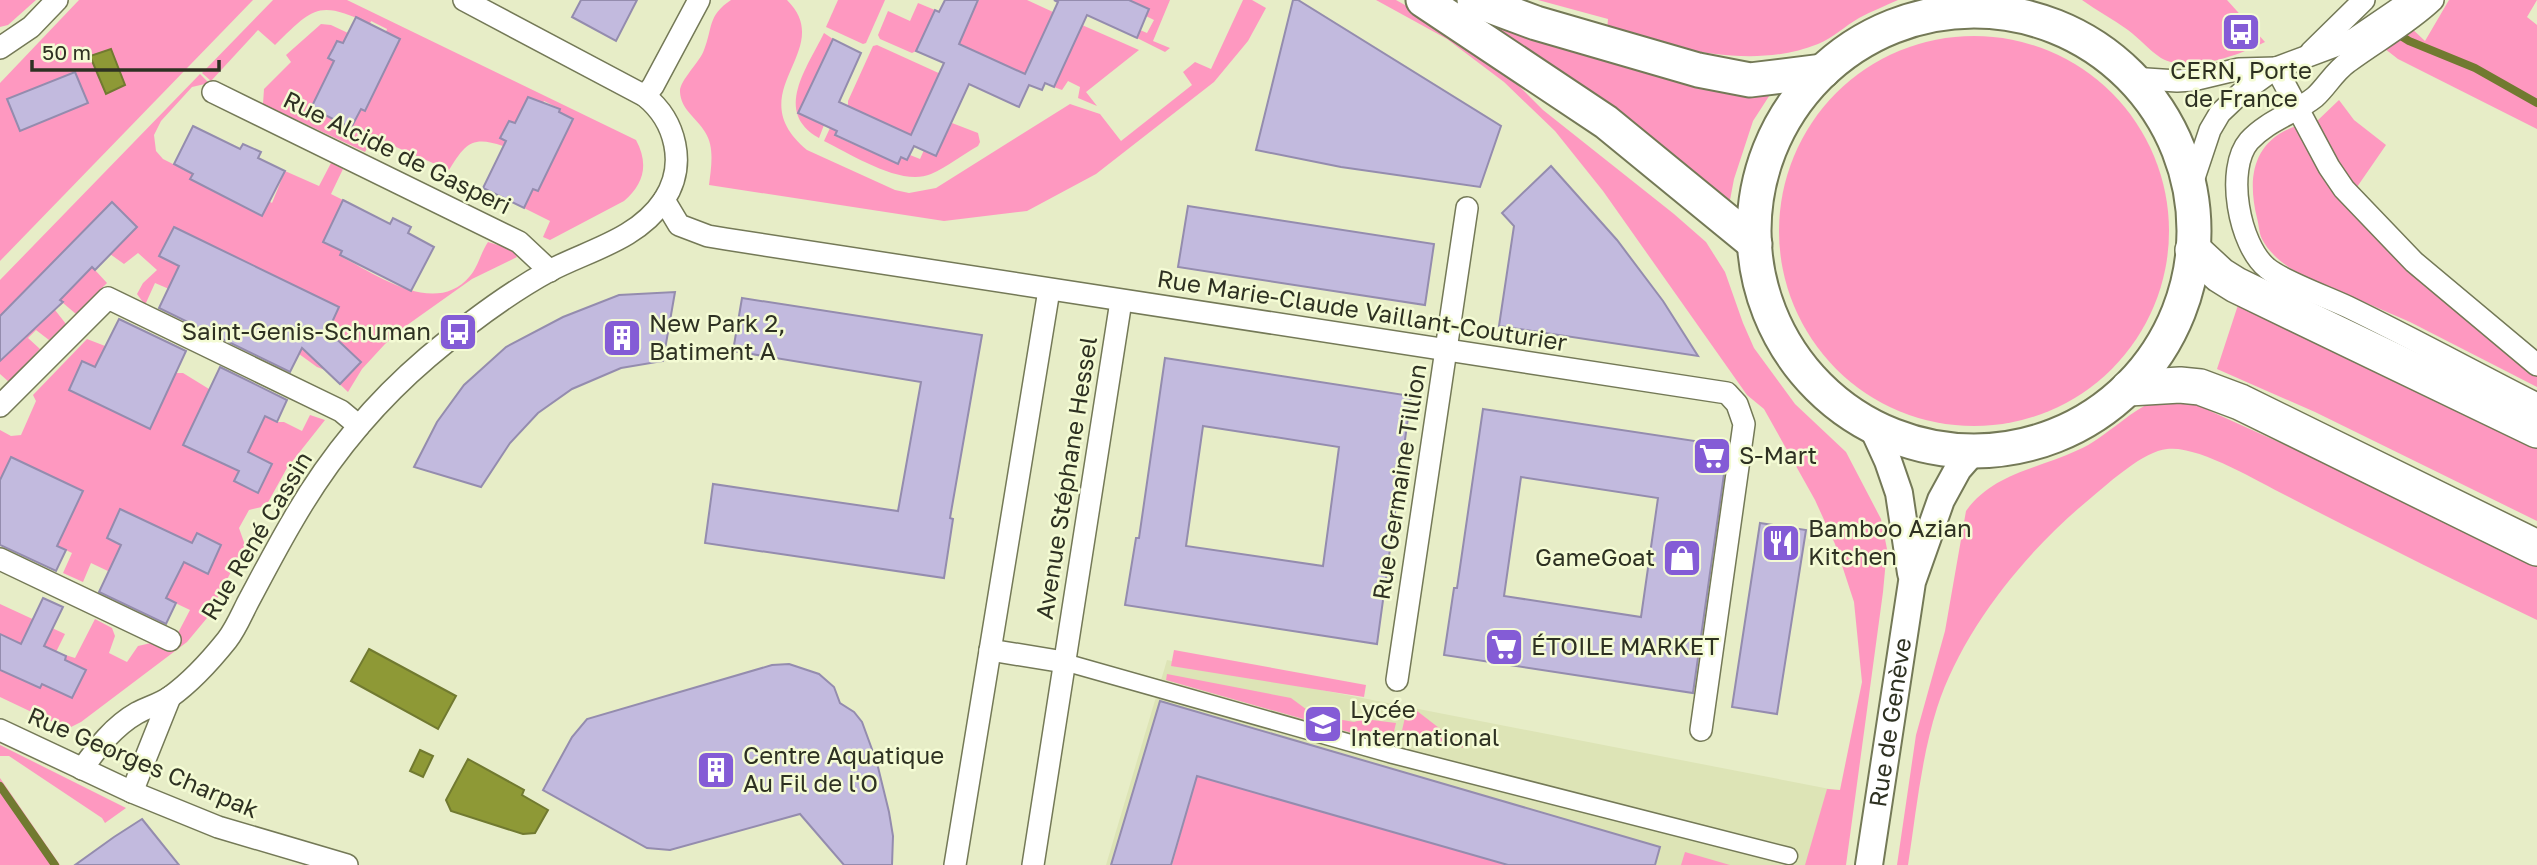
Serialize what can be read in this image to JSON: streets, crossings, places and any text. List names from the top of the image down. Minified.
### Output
{"streets":{"street":["Rue Alcide de Gasperi","Rue Marie-Claude Vaillant-Couturier","Avenue Stéphane Hessel","Rue Germaine Tillion","Rue René Cassin","Rue de Genève","Rue Georges Charpak"]},"crossings":[["Rue Alcide de Gasperi","Rue René Cassin"],["Rue Marie-Claude Vaillant-Couturier","Avenue Stéphane Hessel"],["Rue Marie-Claude Vaillant-Couturier","Rue Germaine Tillion"],["Rue Marie-Claude Vaillant-Couturier","Rue René Cassin"],["Rue René Cassin","Rue Georges Charpak"]],"places":{"bus stop":["CERN, Porte de France","Saint-Genis-Schuman"],"building":["New Park 2, Batiment A","Centre Aquatique Au Fil de l'O"],"supermarket":["S-Mart","ÉTOILE MARKET"],"restaurant":["Bamboo Azian Kitchen"],"shop":["GameGoat"],"school or university":["Lycée International"]},"scale_bar":"50 m"}
